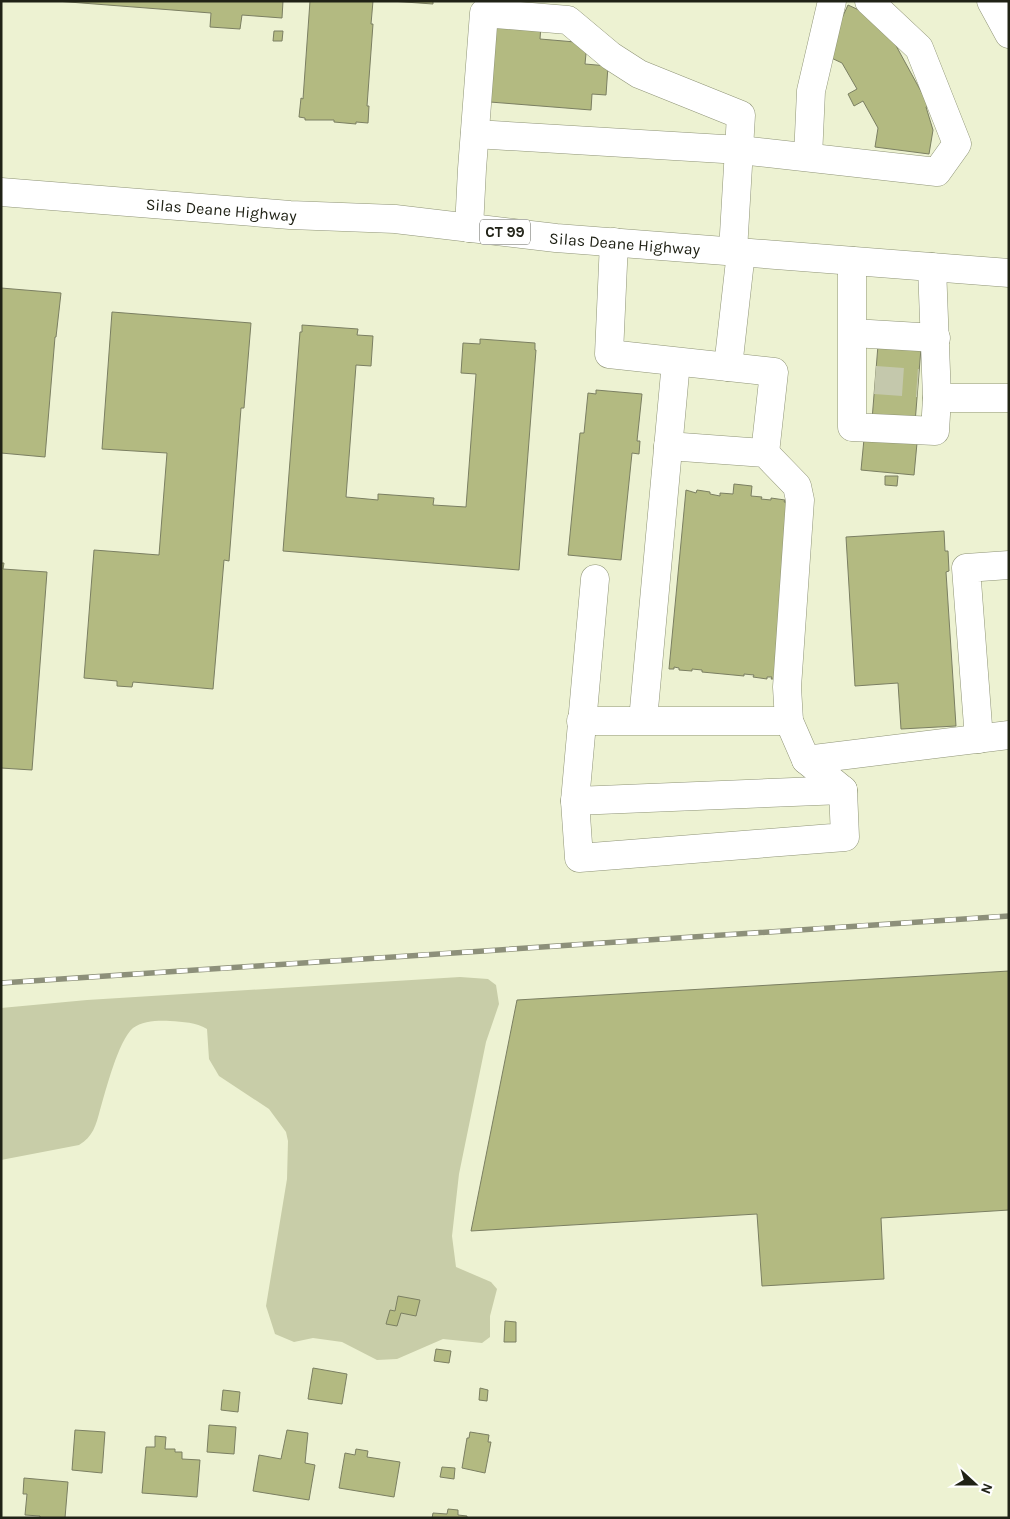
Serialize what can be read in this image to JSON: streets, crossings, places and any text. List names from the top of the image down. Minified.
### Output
{"streets":{"main road":["Silas Deane Highway","CT 99"]},"north":"right"}
